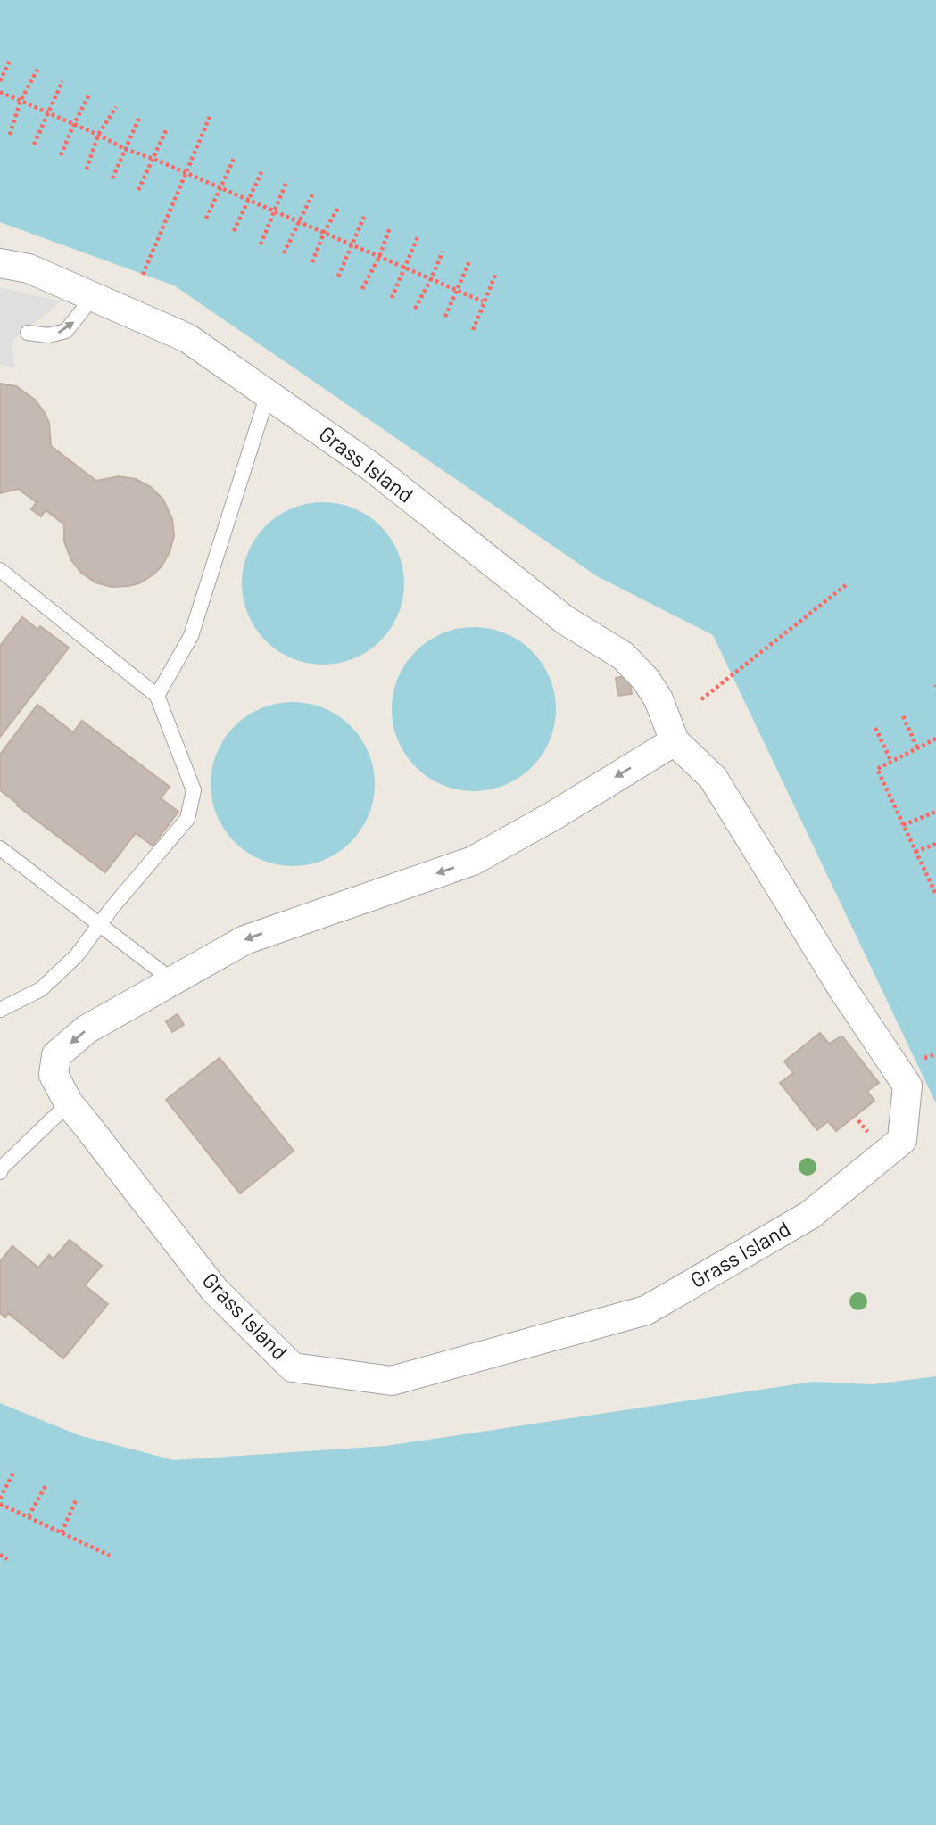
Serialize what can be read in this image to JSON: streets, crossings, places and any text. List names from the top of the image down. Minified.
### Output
{"streets":{"street":["Grass Island"]}}
